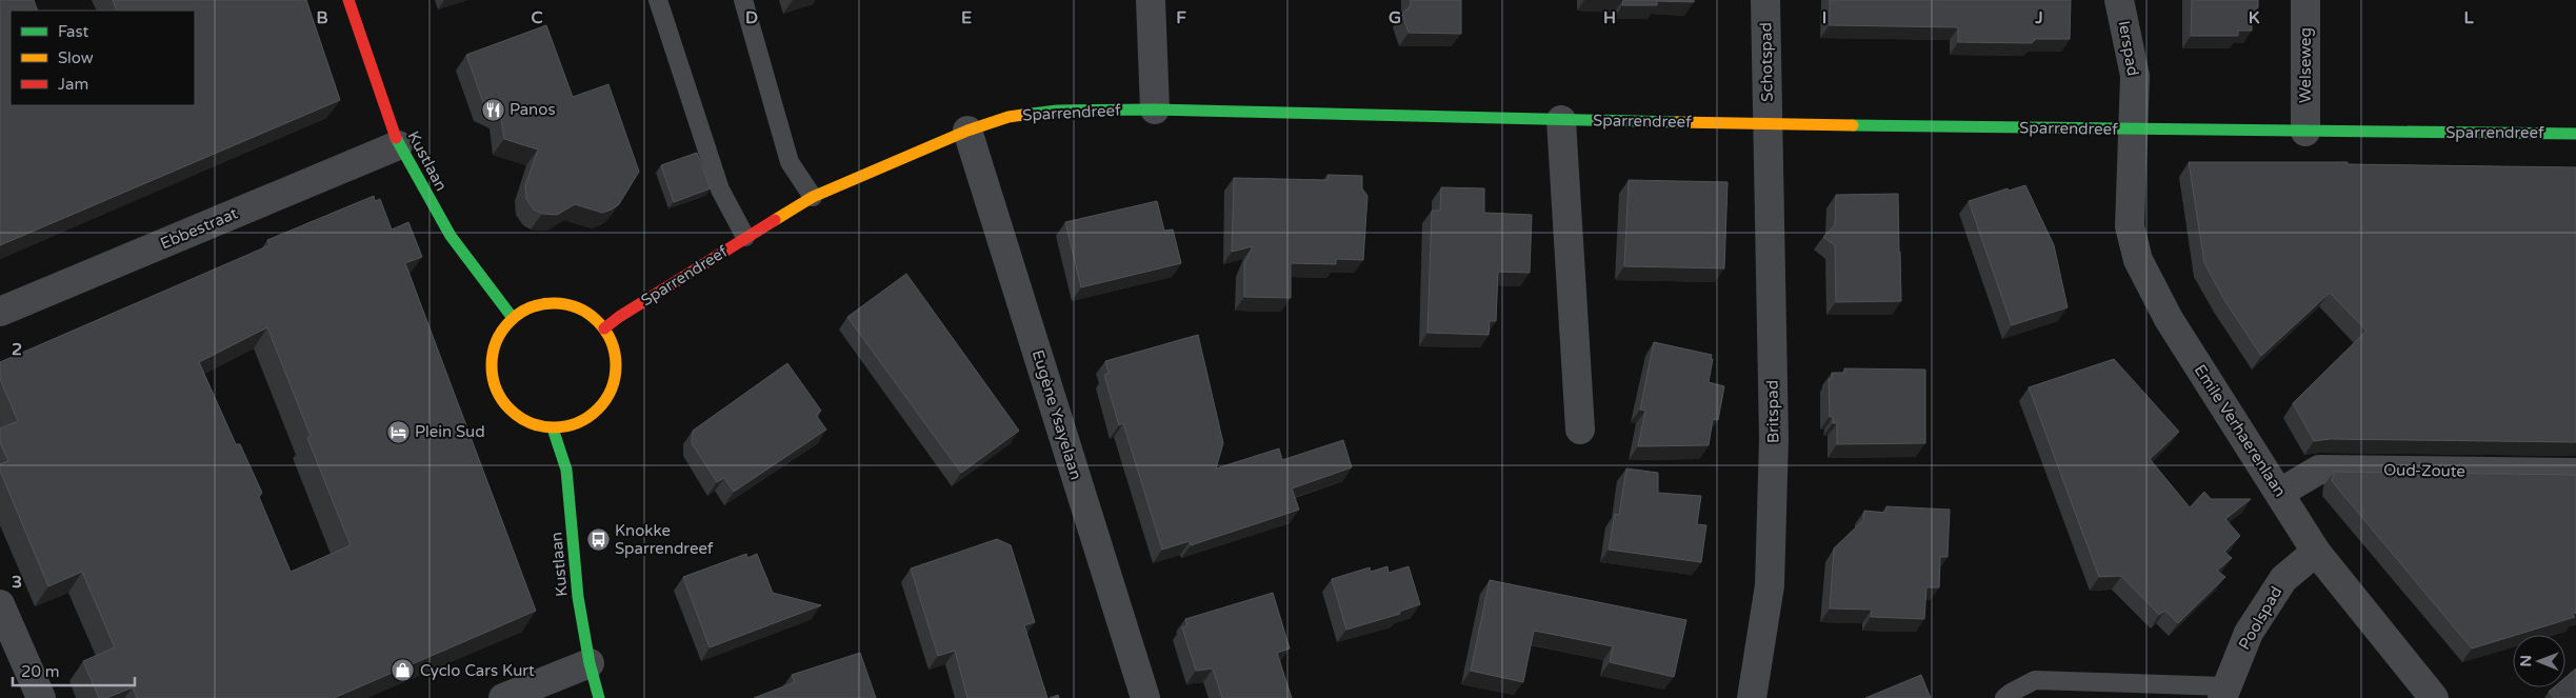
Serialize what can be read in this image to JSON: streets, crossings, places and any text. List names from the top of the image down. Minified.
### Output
{"streets":{"street":["Ierspad","Schotspad","Welseweg","Sparrendreef","Kustlaan","Ebbestraat","Britspad","Eugène Ysayelaan","Emile Verhaerenlaan","Oud-Zoute","Poolspad"]},"crossings":[["Ierspad","Sparrendreef"],["Ierspad","Emile Verhaerenlaan"],["Schotspad","Sparrendreef"],["Schotspad","Britspad"],["Welseweg","Sparrendreef"],["Sparrendreef","Kustlaan"],["Sparrendreef","Britspad"],["Sparrendreef","Eugène Ysayelaan"],["Sparrendreef","Emile Verhaerenlaan"],["Kustlaan","Ebbestraat"],["Emile Verhaerenlaan","Oud-Zoute"],["Emile Verhaerenlaan","Poolspad"]],"places":{"restaurant":["Panos"],"hotel":["Plein Sud"],"bus stop":["Knokke Sparrendreef"],"shop":["Cyclo Cars Kurt"]},"legend":["Fast","Slow","Jam"],"scale_bar":"20 m","north":"left","grid":{"columns":["B","C","D","E","F","G","H","I","J","K","L"],"rows":["2","3"]}}
